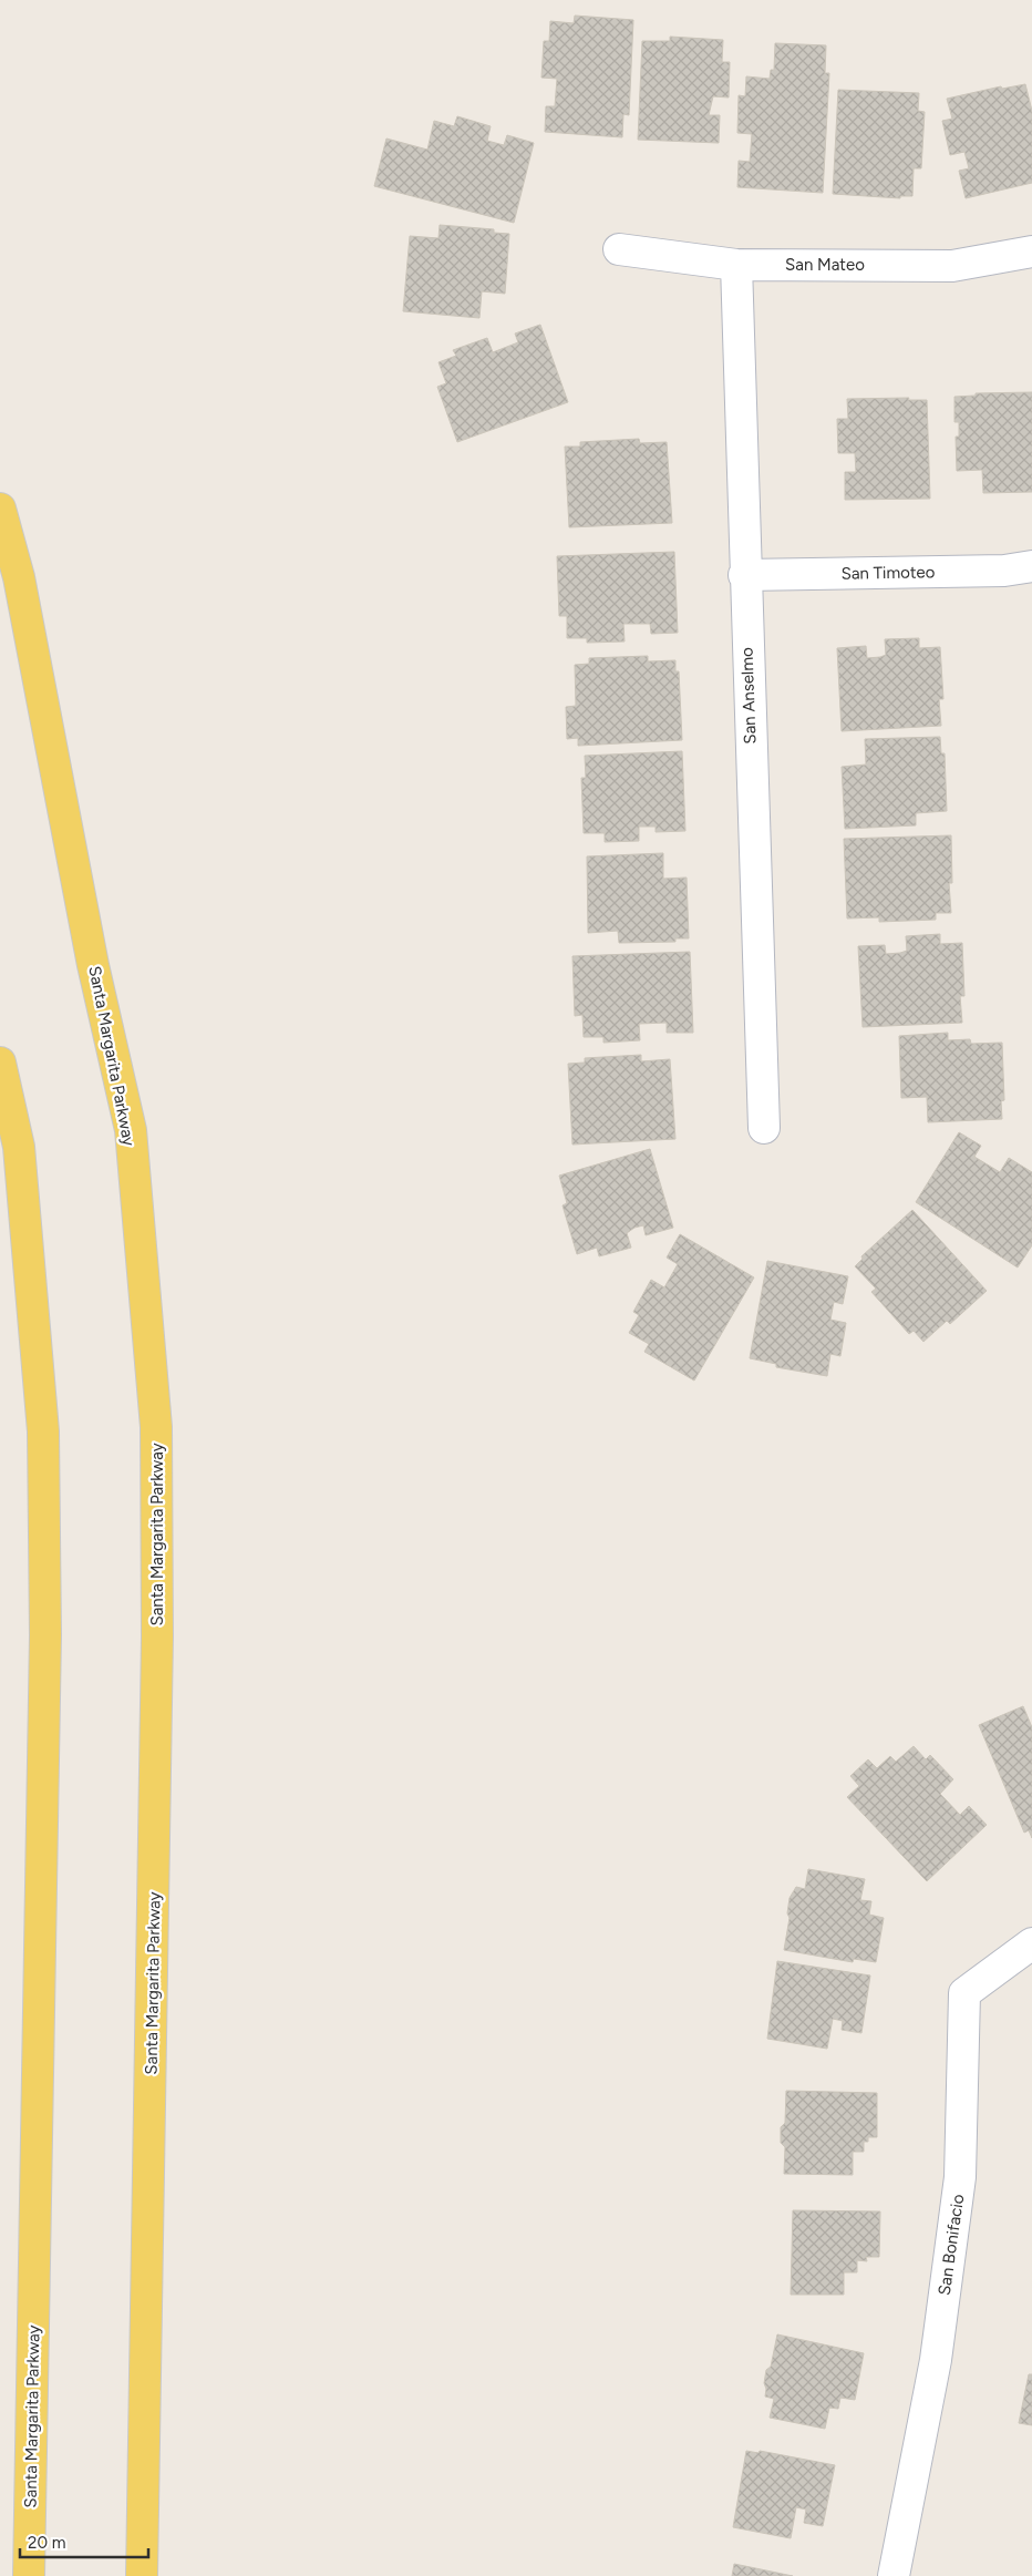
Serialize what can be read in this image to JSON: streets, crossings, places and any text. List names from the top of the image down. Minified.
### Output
{"streets":{"main road":["Santa Margarita Parkway"],"street":["San Mateo","San Timoteo","San Anselmo","San Bonifacio"]},"crossings":[["San Mateo","San Anselmo"],["San Timoteo","San Anselmo"]],"scale_bar":"20 m"}
